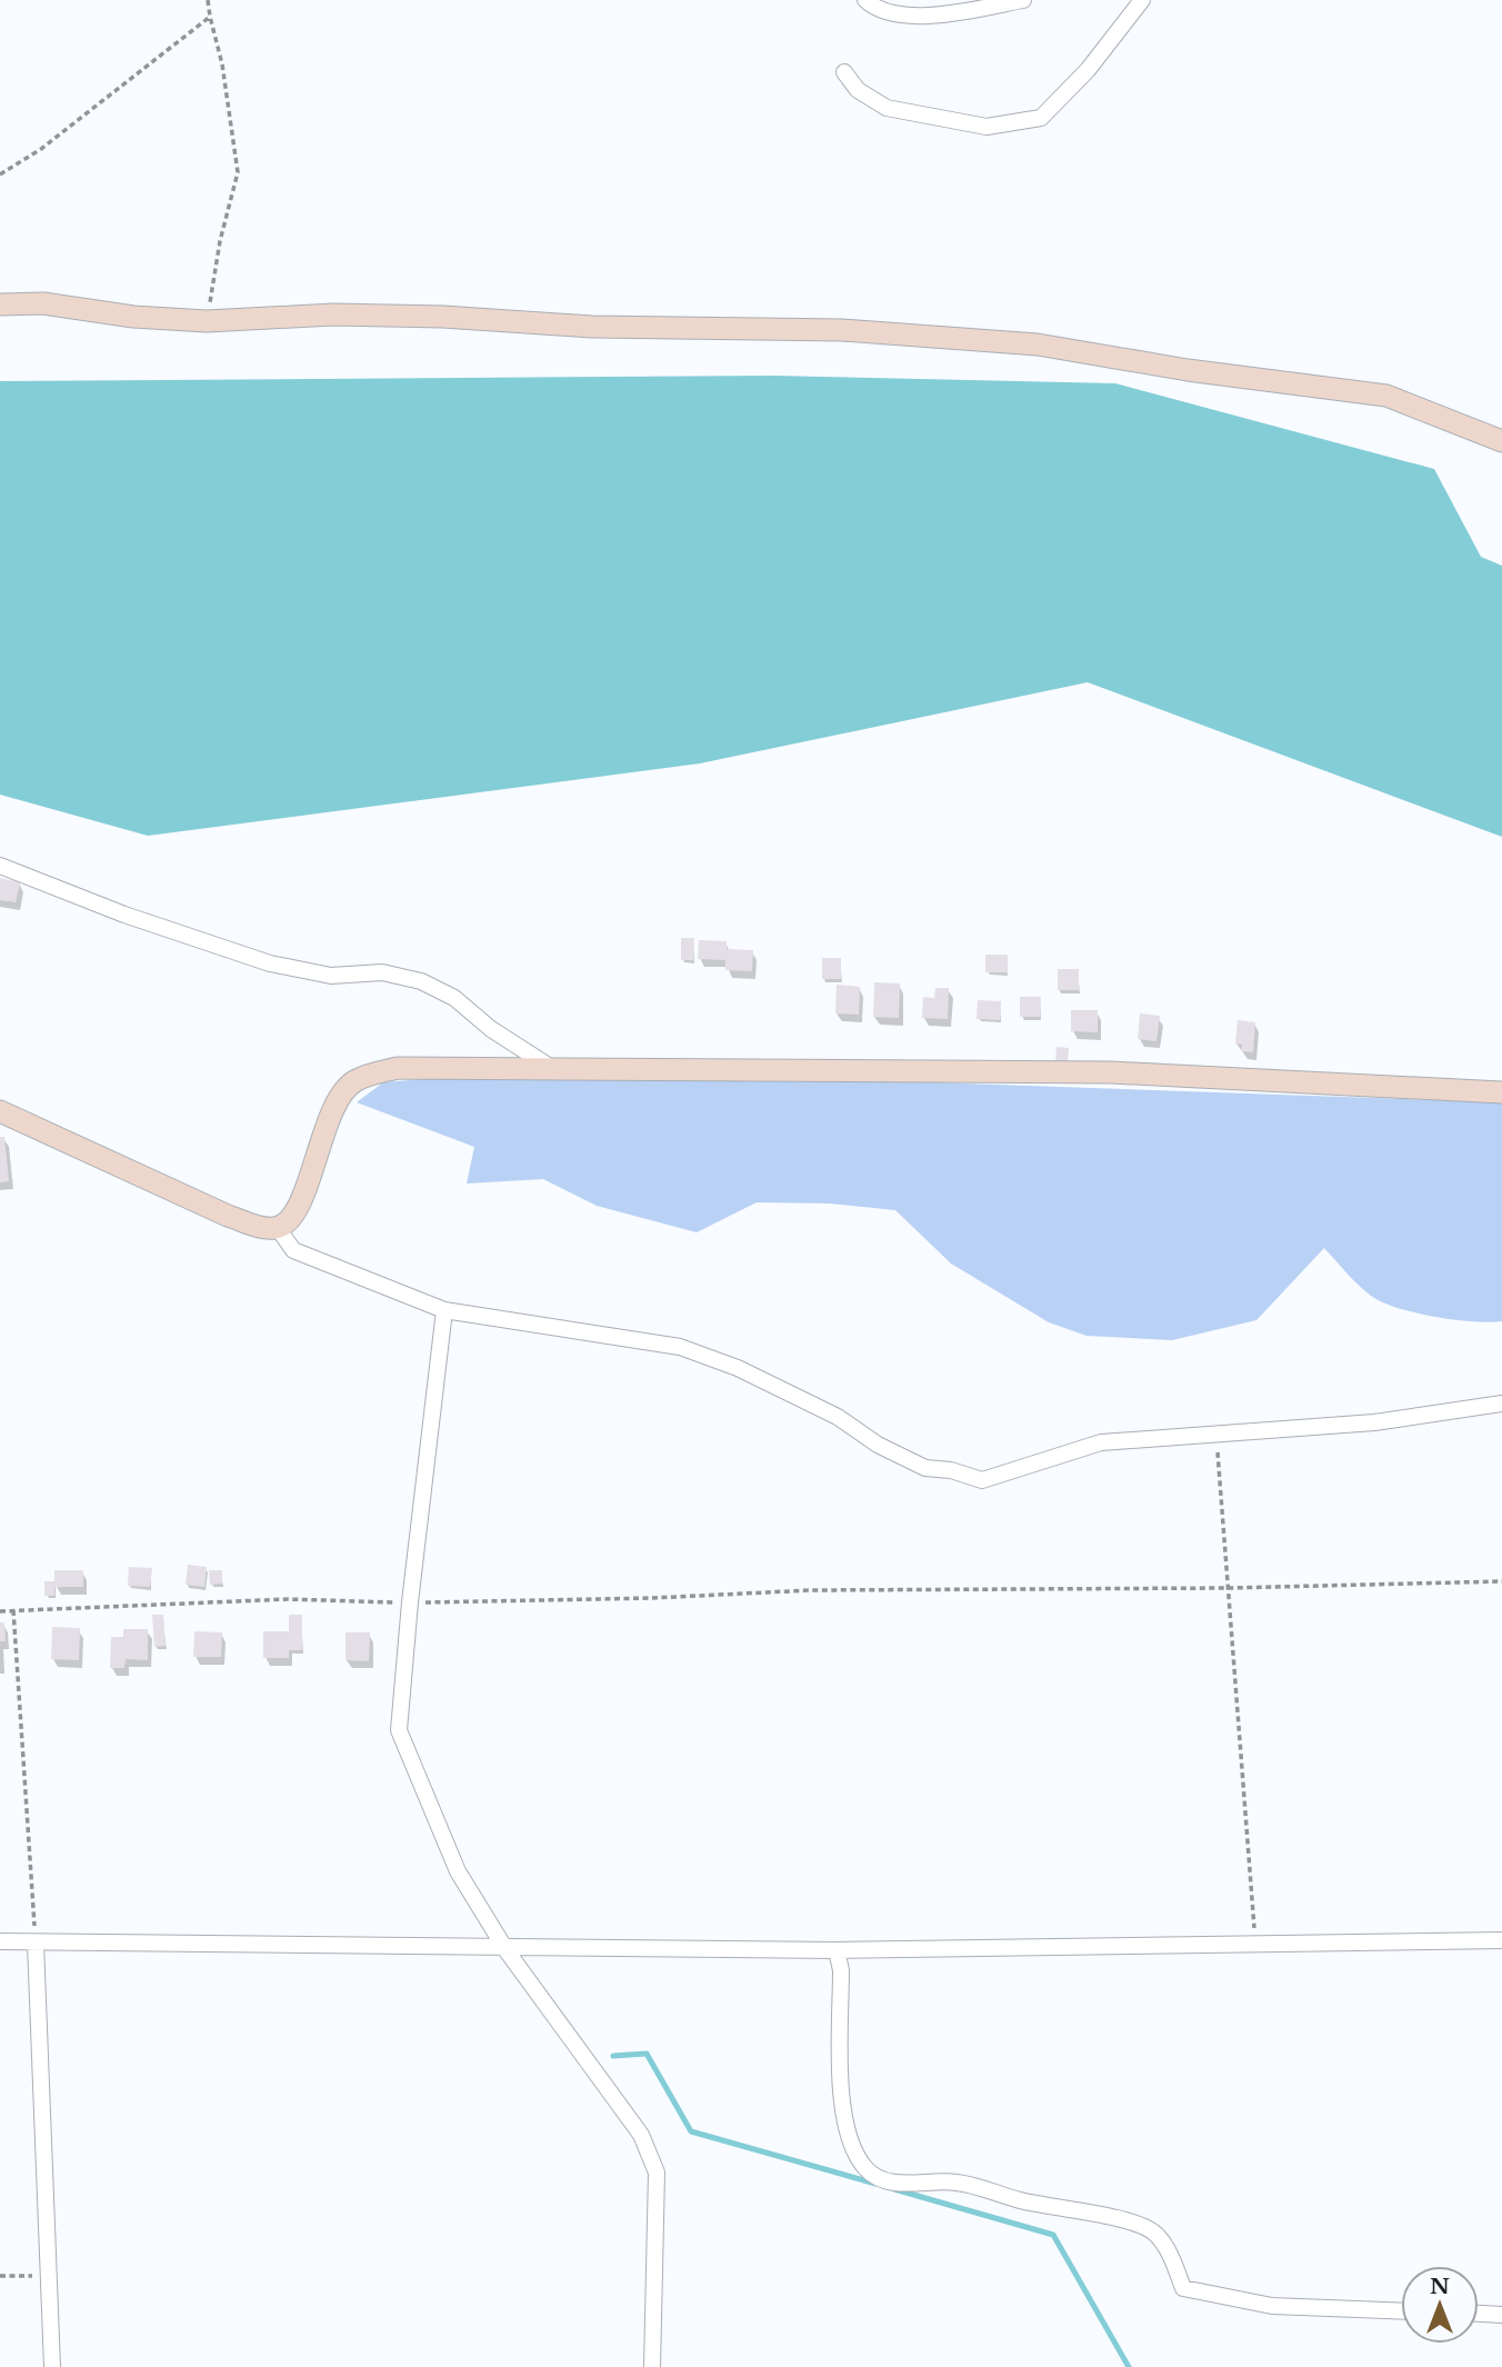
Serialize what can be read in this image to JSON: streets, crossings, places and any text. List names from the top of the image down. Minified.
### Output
{"north":"top"}
